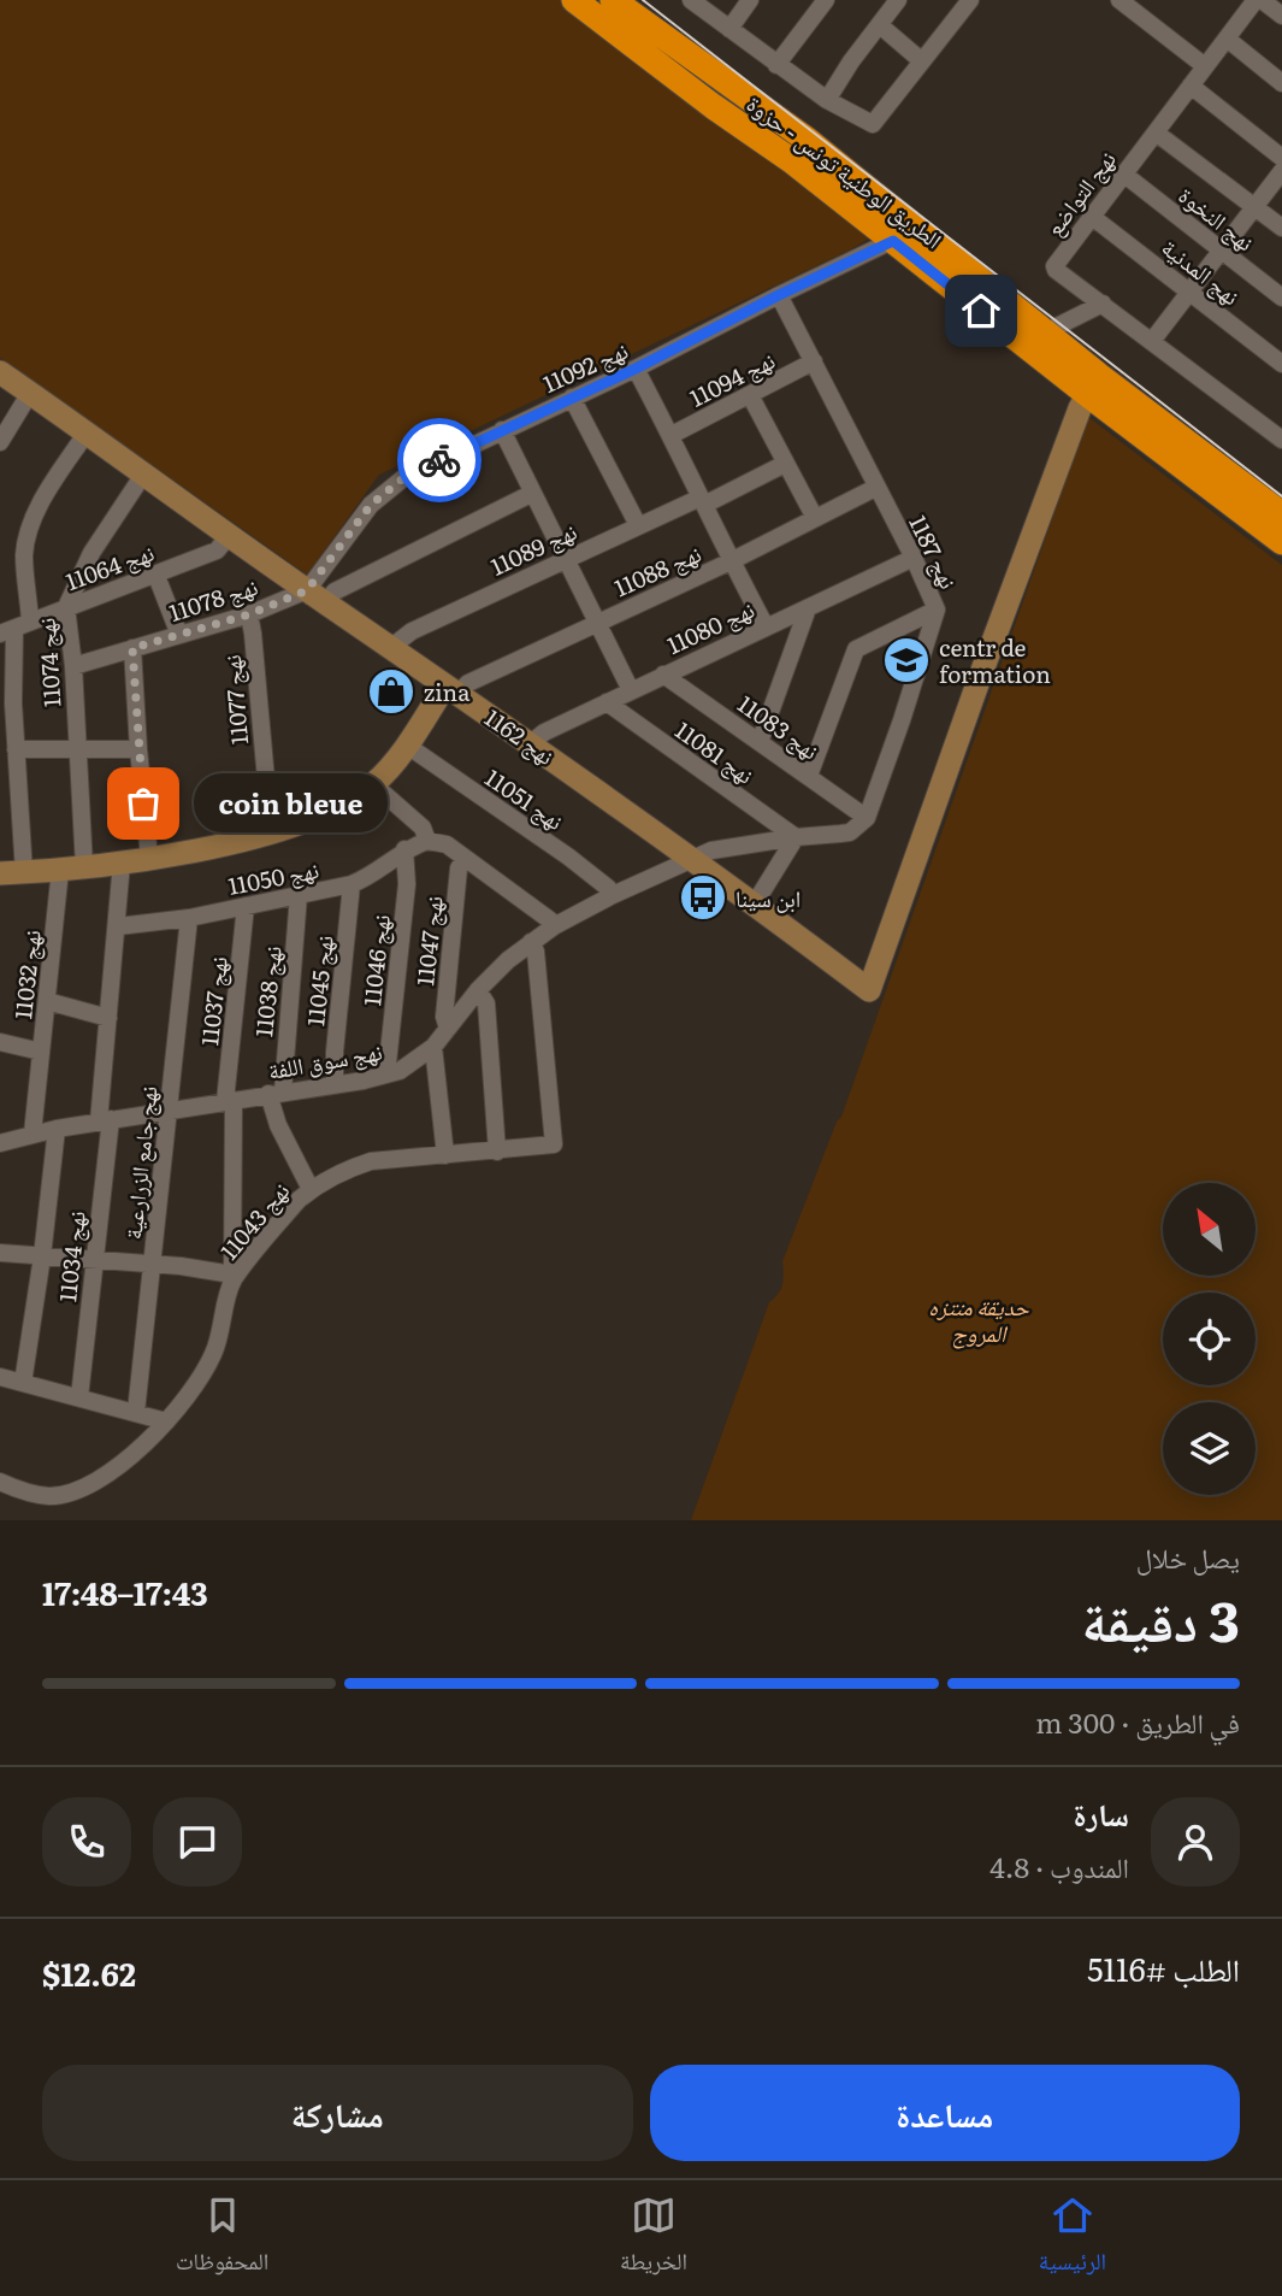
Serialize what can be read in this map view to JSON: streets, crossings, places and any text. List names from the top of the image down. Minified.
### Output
{"streets":{"highway":["الطريق الوطنية تونس - حزوة"],"street":["نهج التواضع","نهج النخوة","نهج المدنية","نهج 11092","نهج 11094","نهج 11089","نهج 1187","نهج 11064","نهج 11088","نهج 11078","نهج 11080","نهج 11074","نهج 11077","نهج 11083","نهج 1162","نهج 11081","نهج 11051","نهج 11050","نهج 11047","نهج 11046","نهج 11032","نهج 11045","نهج 11038","نهج 11037","نهج سوق اللفة","نهج جامع الزرارعية","نهج 11043","نهج 11034"]},"crossings":[["الطريق الوطنية تونس - حزوة","نهج 11092"],["الطريق الوطنية تونس - حزوة","نهج 1162"],["نهج التواضع","نهج النخوة"],["نهج التواضع","نهج المدنية"],["نهج 11092","نهج 1187"],["نهج 11092","نهج 11078"],["نهج 11092","نهج 1162"],["نهج 11094","نهج 1187"],["نهج 11089","نهج 1162"],["نهج 1187","نهج 11088"],["نهج 1187","نهج 11080"],["نهج 1187","نهج 11083"],["نهج 11064","نهج 11074"],["نهج 11064","نهج 1162"],["نهج 11088","نهج 1162"],["نهج 11078","نهج 11074"],["نهج 11078","نهج 11077"],["نهج 11078","نهج 1162"],["نهج 11080","نهج 11083"],["نهج 11080","نهج 1162"],["نهج 11080","نهج 11081"],["نهج 11074","نهج 1162"],["نهج 1162","نهج سوق اللفة"],["نهج 11051","نهج سوق اللفة"],["نهج 11050","نهج 11046"],["نهج 11050","نهج 11045"],["نهج 11050","نهج 11038"],["نهج 11050","نهج 11037"],["نهج 11050","نهج جامع الزرارعية"],["نهج 11050","نهج 11034"],["نهج 11047","نهج سوق اللفة"],["نهج 11046","نهج سوق اللفة"],["نهج 11032","نهج سوق اللفة"],["نهج 11045","نهج سوق اللفة"],["نهج 11038","نهج سوق اللفة"],["نهج 11037","نهج سوق اللفة"],["نهج 11037","نهج 11043"],["نهج سوق اللفة","نهج جامع الزرارعية"],["نهج سوق اللفة","نهج 11043"],["نهج سوق اللفة","نهج 11034"]],"parks":["حديقة منتزه المروج"],"places":{"school or university":["centr de formation"],"shop":["zina"],"other":["coin bleue"],"bus stop":["ابن سينا"]},"north":"top left","page":{"bubble":"coin bleue","heading":["3 دقيقة","يصل خلال","17:43–17:48"],"panel":["سارة","المندوب · 4.8","الطلب #5116","$12.62"],"bar":"في الطريق · 300 m","buttons":["مساعدة","مشاركة"],"tabs":["الرئيسية","الخريطة","المحفوظات"]}}
